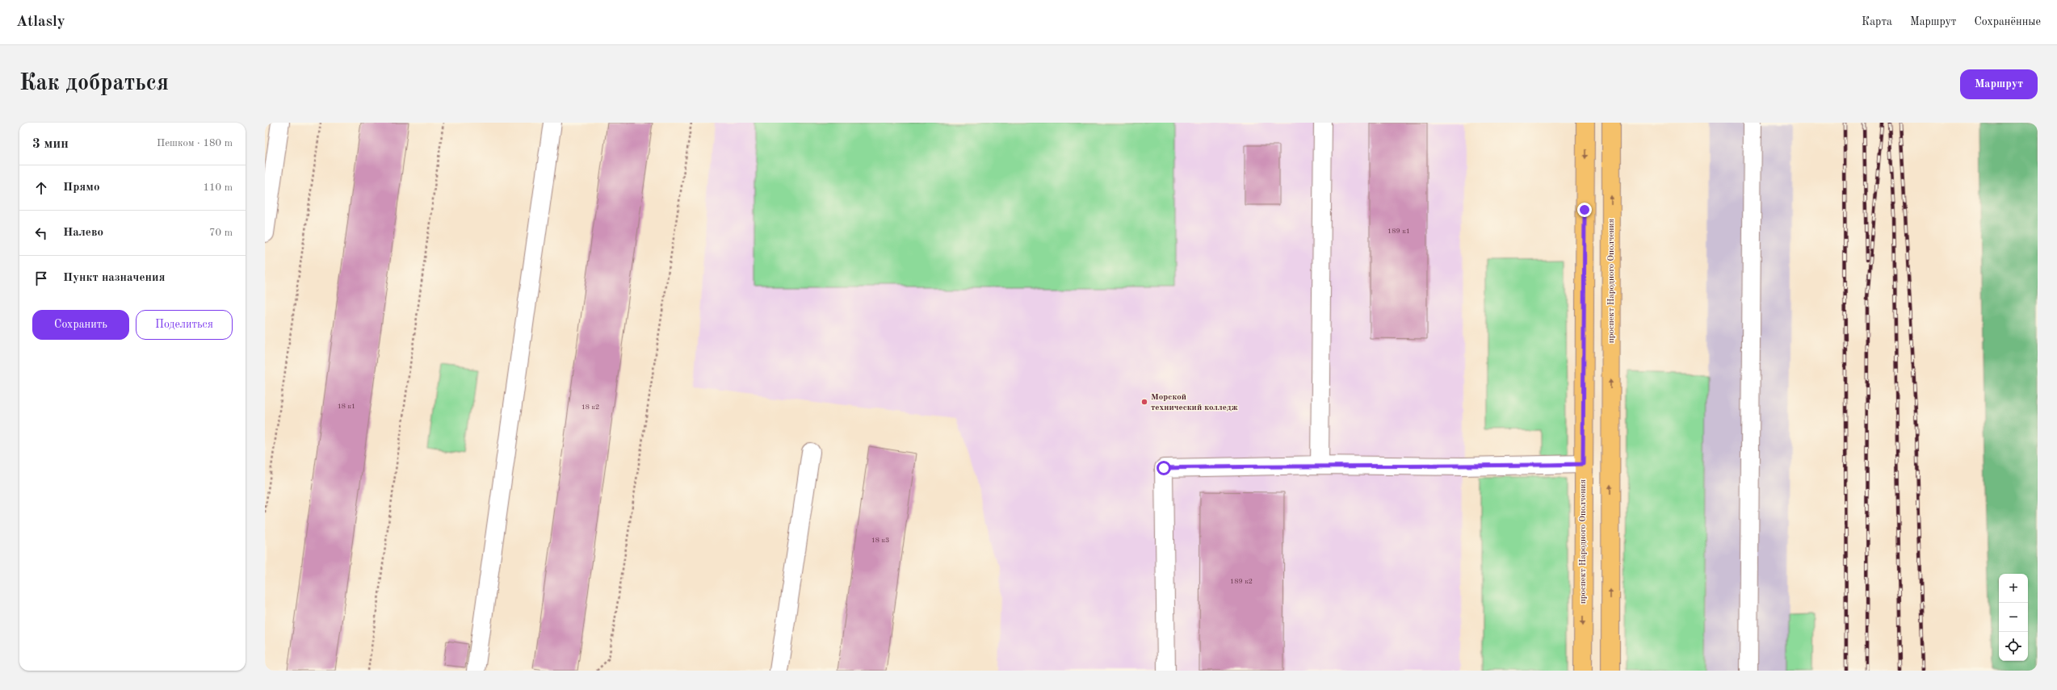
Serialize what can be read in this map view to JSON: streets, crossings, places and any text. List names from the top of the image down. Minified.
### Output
{"streets":{"main road":["проспект Народного Ополчения"]},"places":["Морской технический колледж"],"house_numbers":["189 к1","18 к1","18 к2","18 к3","189 к2"],"page":{"header":"Atlasly","nav":["Карта","Маршрут","Сохранённые"],"buttons":["Маршрут",["Сохранить","Поделиться"]],"title":"Как добраться","heading":["3 мин","Пешком · 180 m"],"list":[["Прямо","110 m"],["Налево","70 m"],"Пункт назначения"],"map_buttons":["+","−"]}}
